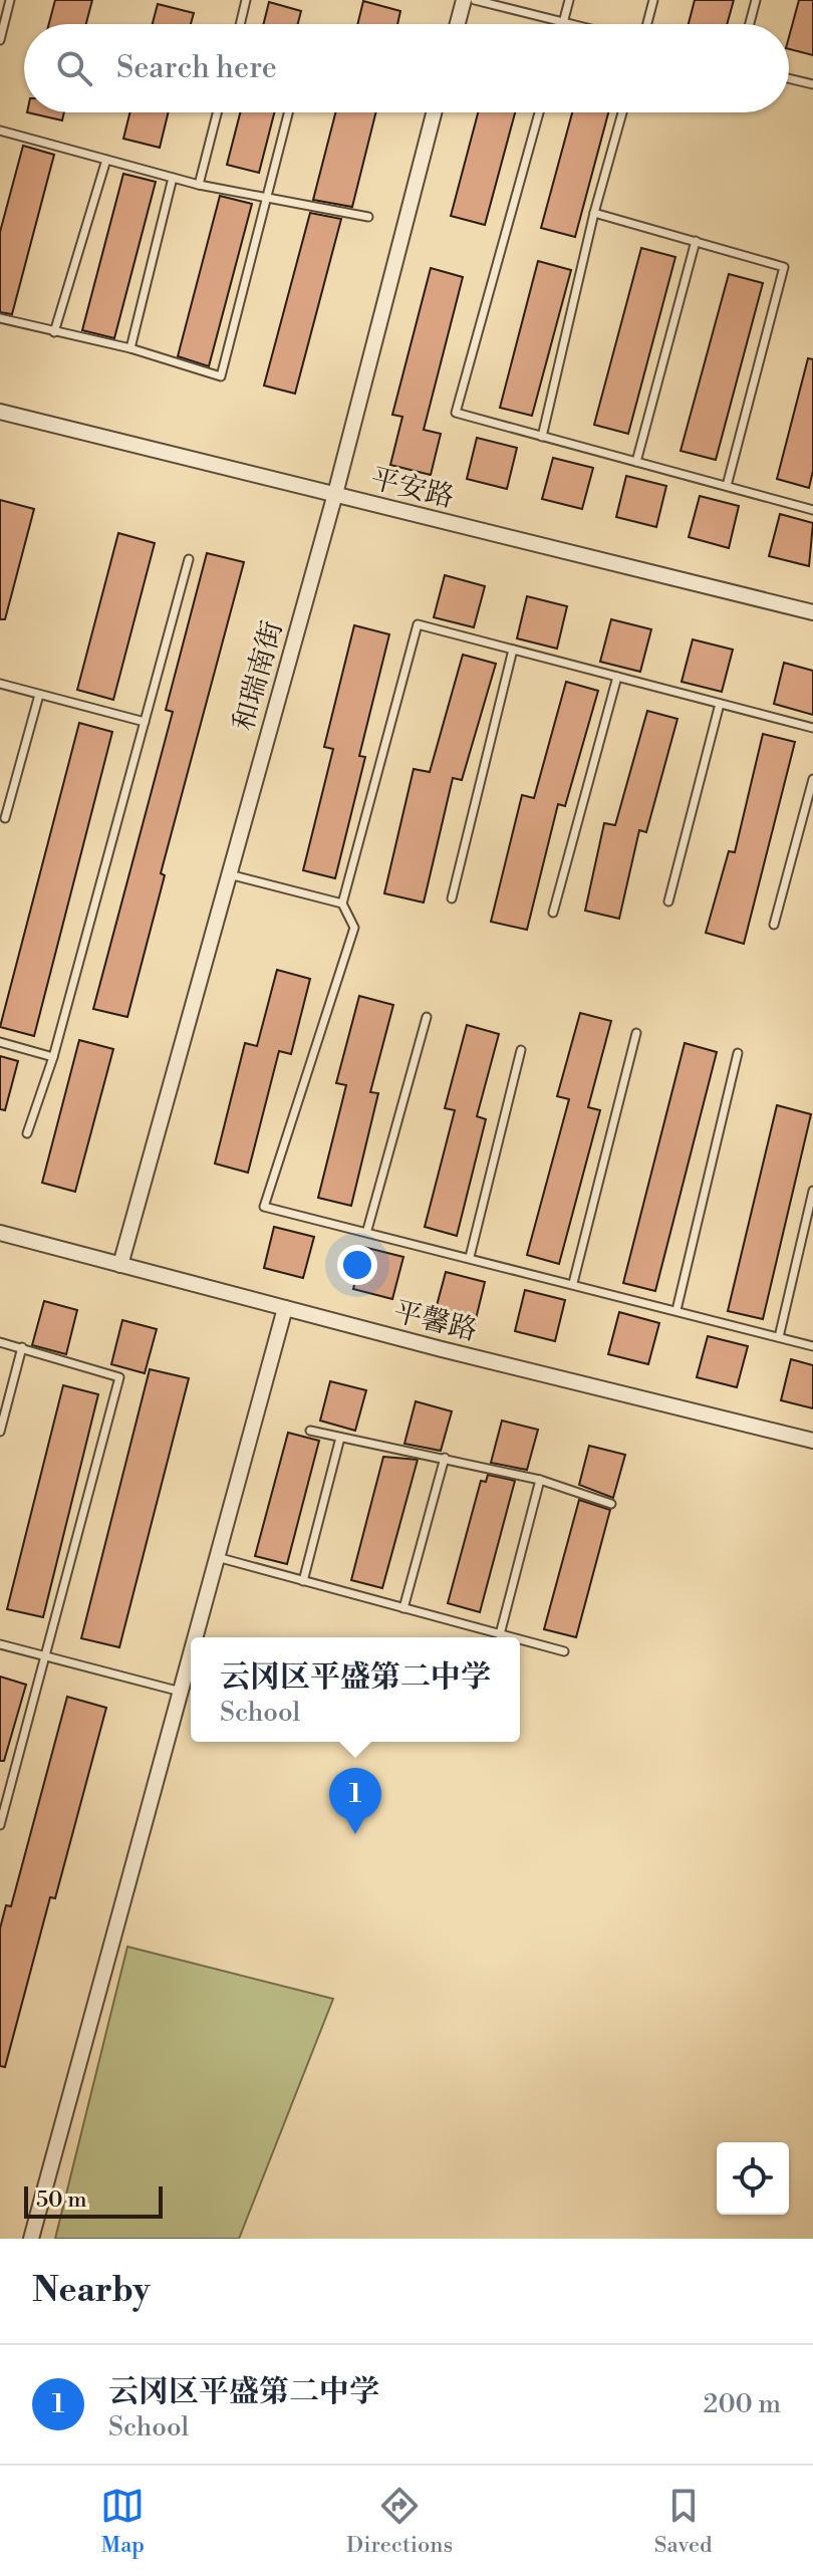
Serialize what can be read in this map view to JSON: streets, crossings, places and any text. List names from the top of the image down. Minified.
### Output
{"streets":{"street":["平安路","和瑞南街","平馨路"]},"crossings":[["平安路","和瑞南街"],["和瑞南街","平馨路"]],"scale_bar":"50 m","page":{"search":"Search here","popup":["云冈区平盛第二中学","School"],"pins":"1","scale":"50 m","heading":"Nearby","list":[{"mark":"1","name":"云冈区平盛第二中学","note":"School","value":"200 m"}],"nav":["Map","Directions","Saved"]}}
